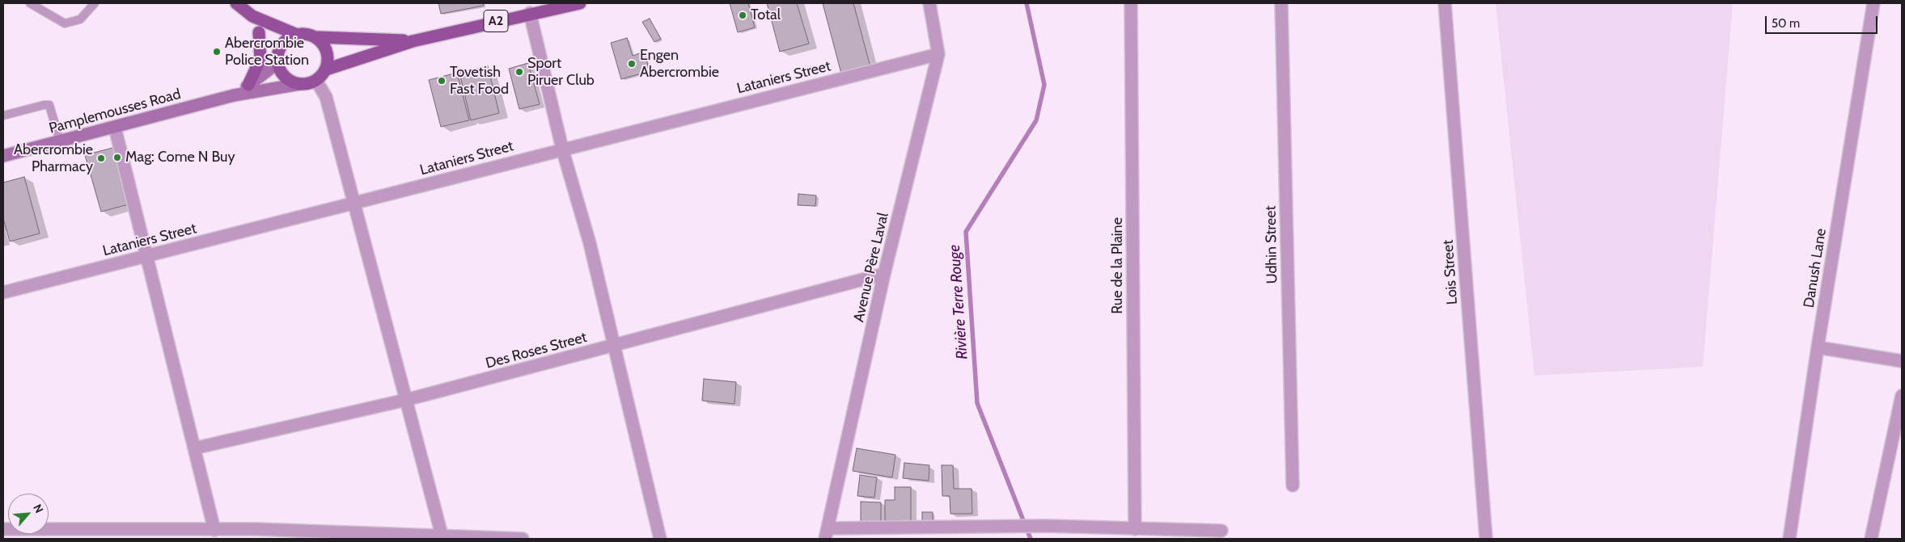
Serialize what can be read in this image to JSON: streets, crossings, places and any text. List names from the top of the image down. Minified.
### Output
{"streets":{"main road":["A2","Pamplemousses Road"],"street":["Lataniers Street","Udhin Street","Rue de la Plaine","Avenue Père Laval","Danush Lane","Lois Street","Des Roses Street"]},"crossings":[["A2","Pamplemousses Road"],["Lataniers Street","Avenue Père Laval"],["Avenue Père Laval","Des Roses Street"]],"water":["Rivière Terre Rouge"],"places":["Total","Abercrombie Police Station","Engen Abercrombie","Sport Piruer Club","Tovetish Fast Food","Mag: Come N Buy","Abercrombie Pharmacy"],"scale_bar":"50 m","north":"top right"}
